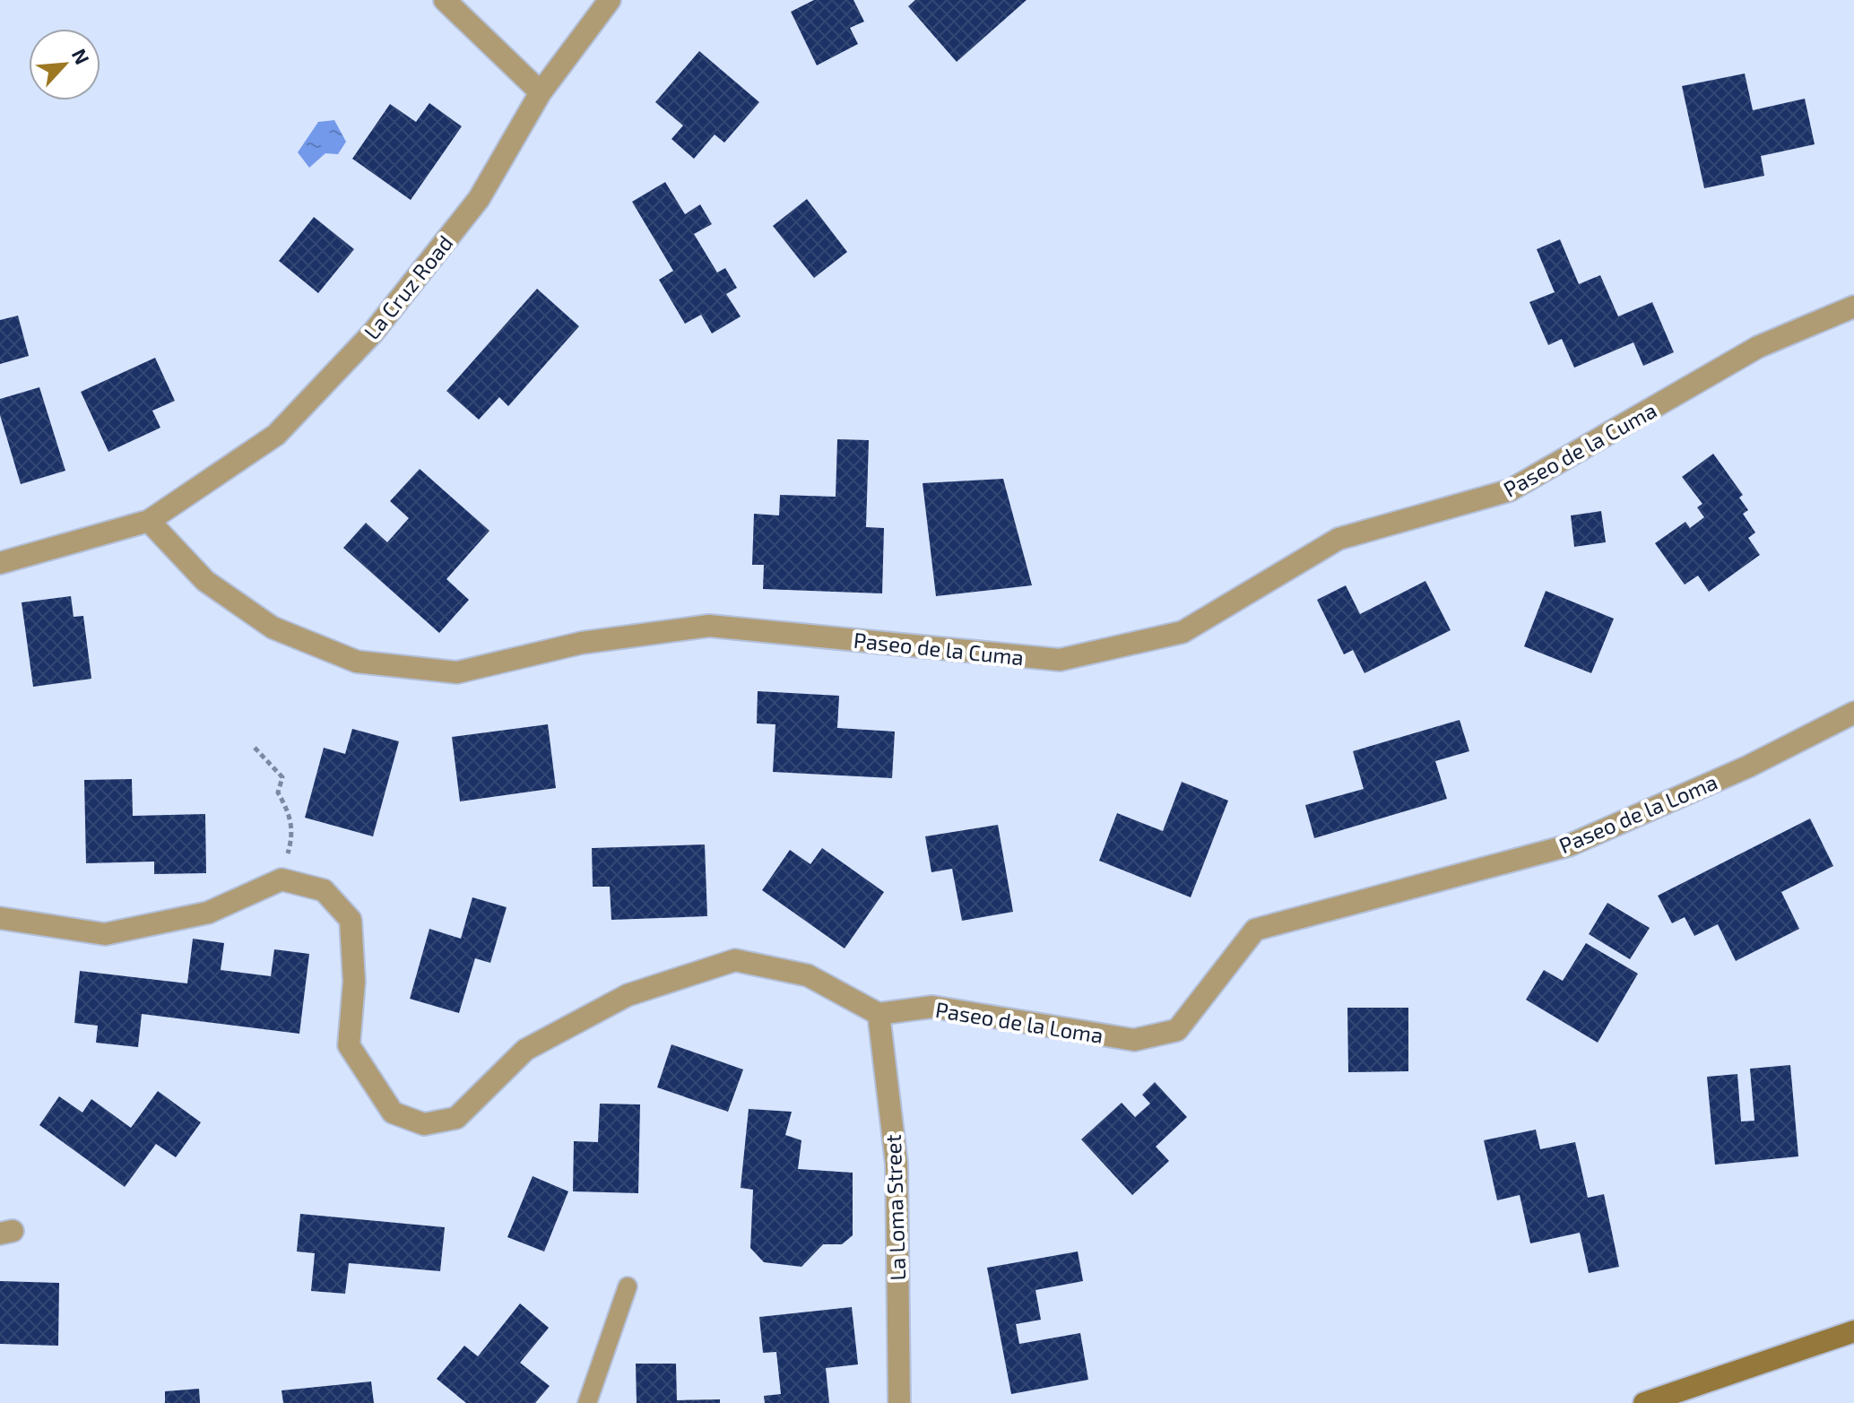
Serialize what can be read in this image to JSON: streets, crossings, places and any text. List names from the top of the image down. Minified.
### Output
{"streets":{"street":["La Cruz Road","Paseo de la Cuma","Paseo de la Loma","La Loma Street"]},"crossings":[["La Cruz Road","Paseo de la Cuma"],["Paseo de la Loma","La Loma Street"]],"north":"top right"}
